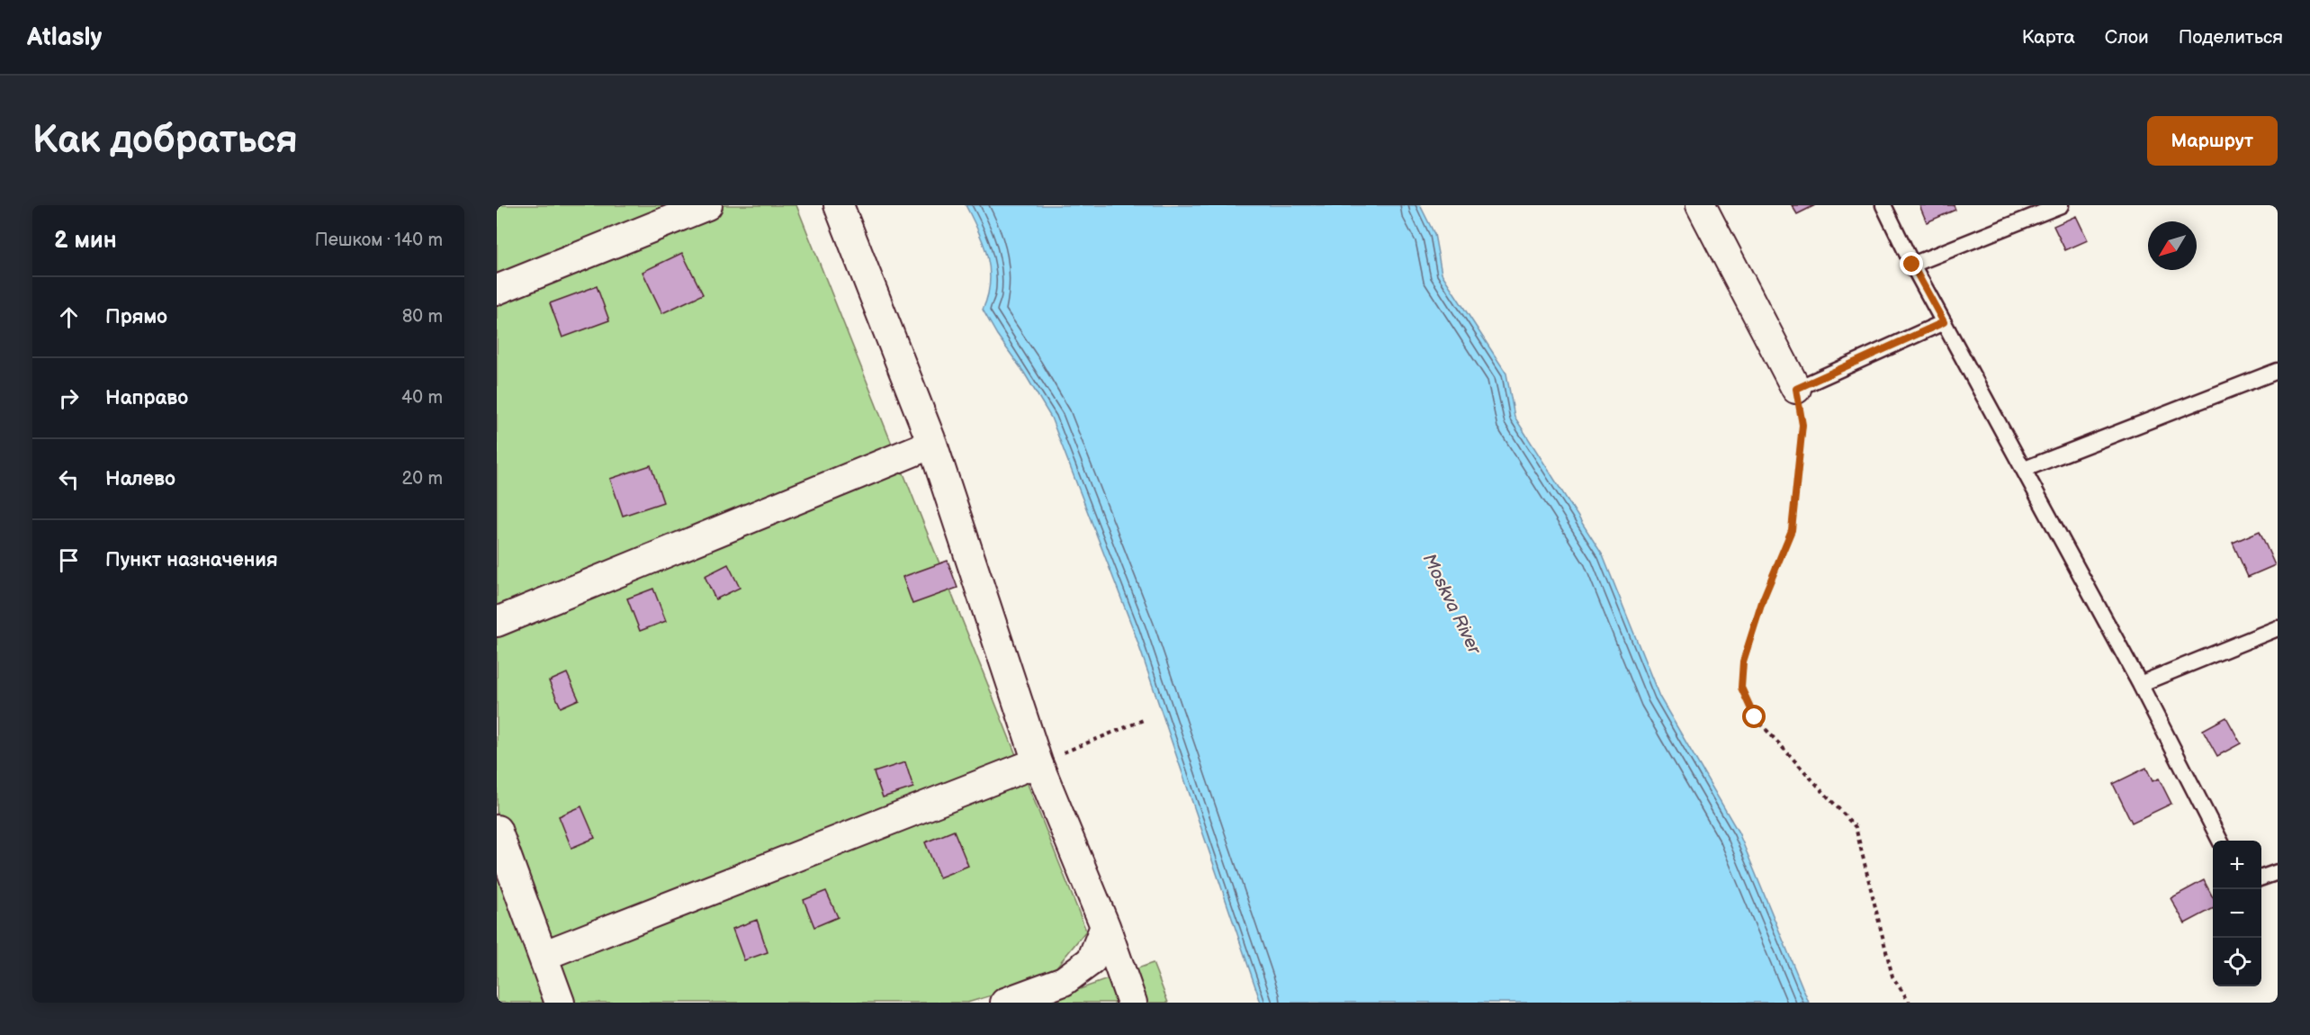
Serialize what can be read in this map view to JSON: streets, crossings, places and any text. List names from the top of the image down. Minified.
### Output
{"water":["Moskva River"],"north":"bottom left","page":{"header":"Atlasly","nav":["Карта","Слои","Поделиться"],"buttons":"Маршрут","title":"Как добраться","heading":["2 мин","Пешком · 140 m"],"list":[["Прямо","80 m"],["Направо","40 m"],["Налево","20 m"],"Пункт назначения"],"map_buttons":["+","−"]}}
